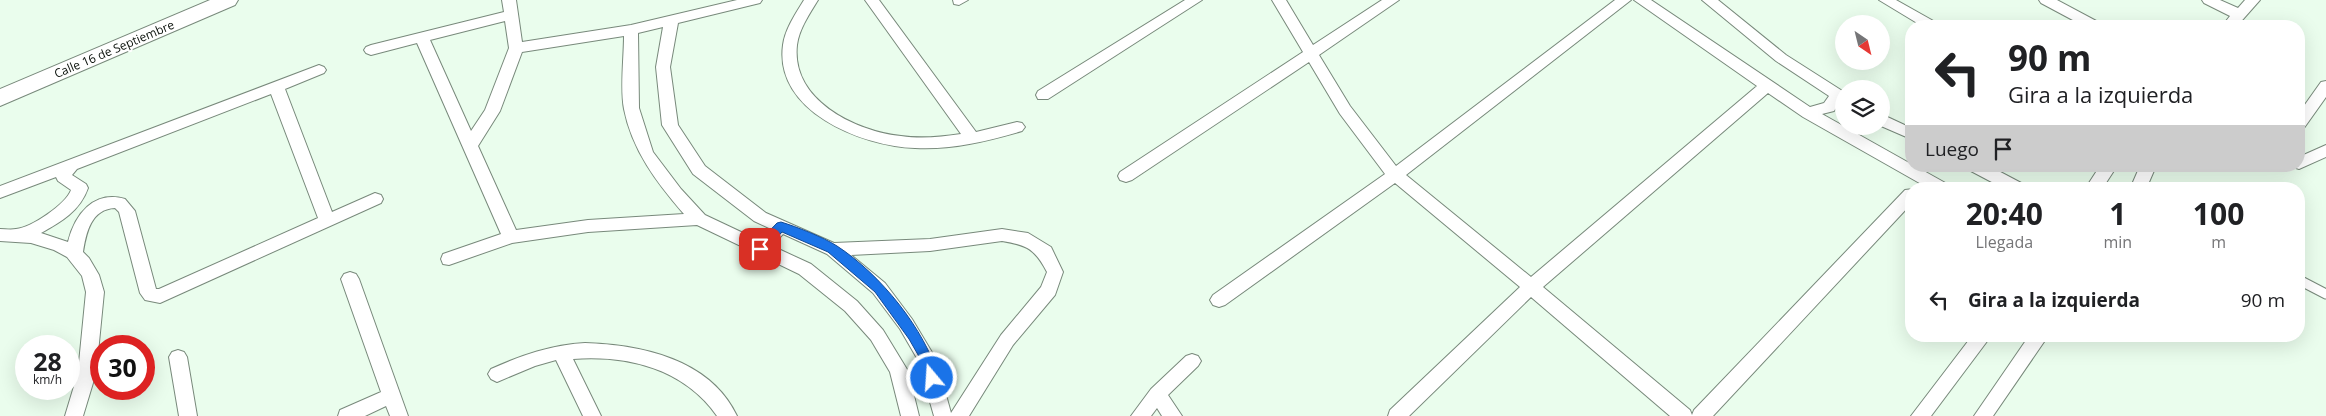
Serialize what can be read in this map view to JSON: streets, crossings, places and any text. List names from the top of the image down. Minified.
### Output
{"streets":{"street":["Calle 16 de Septiembre"]},"north":"bottom right","page":{"turn":["90 m","Gira a la izquierda"],"then":"Luego","eta":["20:40","Llegada","1","min","100","m"],"list":[{"name":"Gira a la izquierda","value":"90 m"}],"speed":"28 km/h","limit":"30"}}
